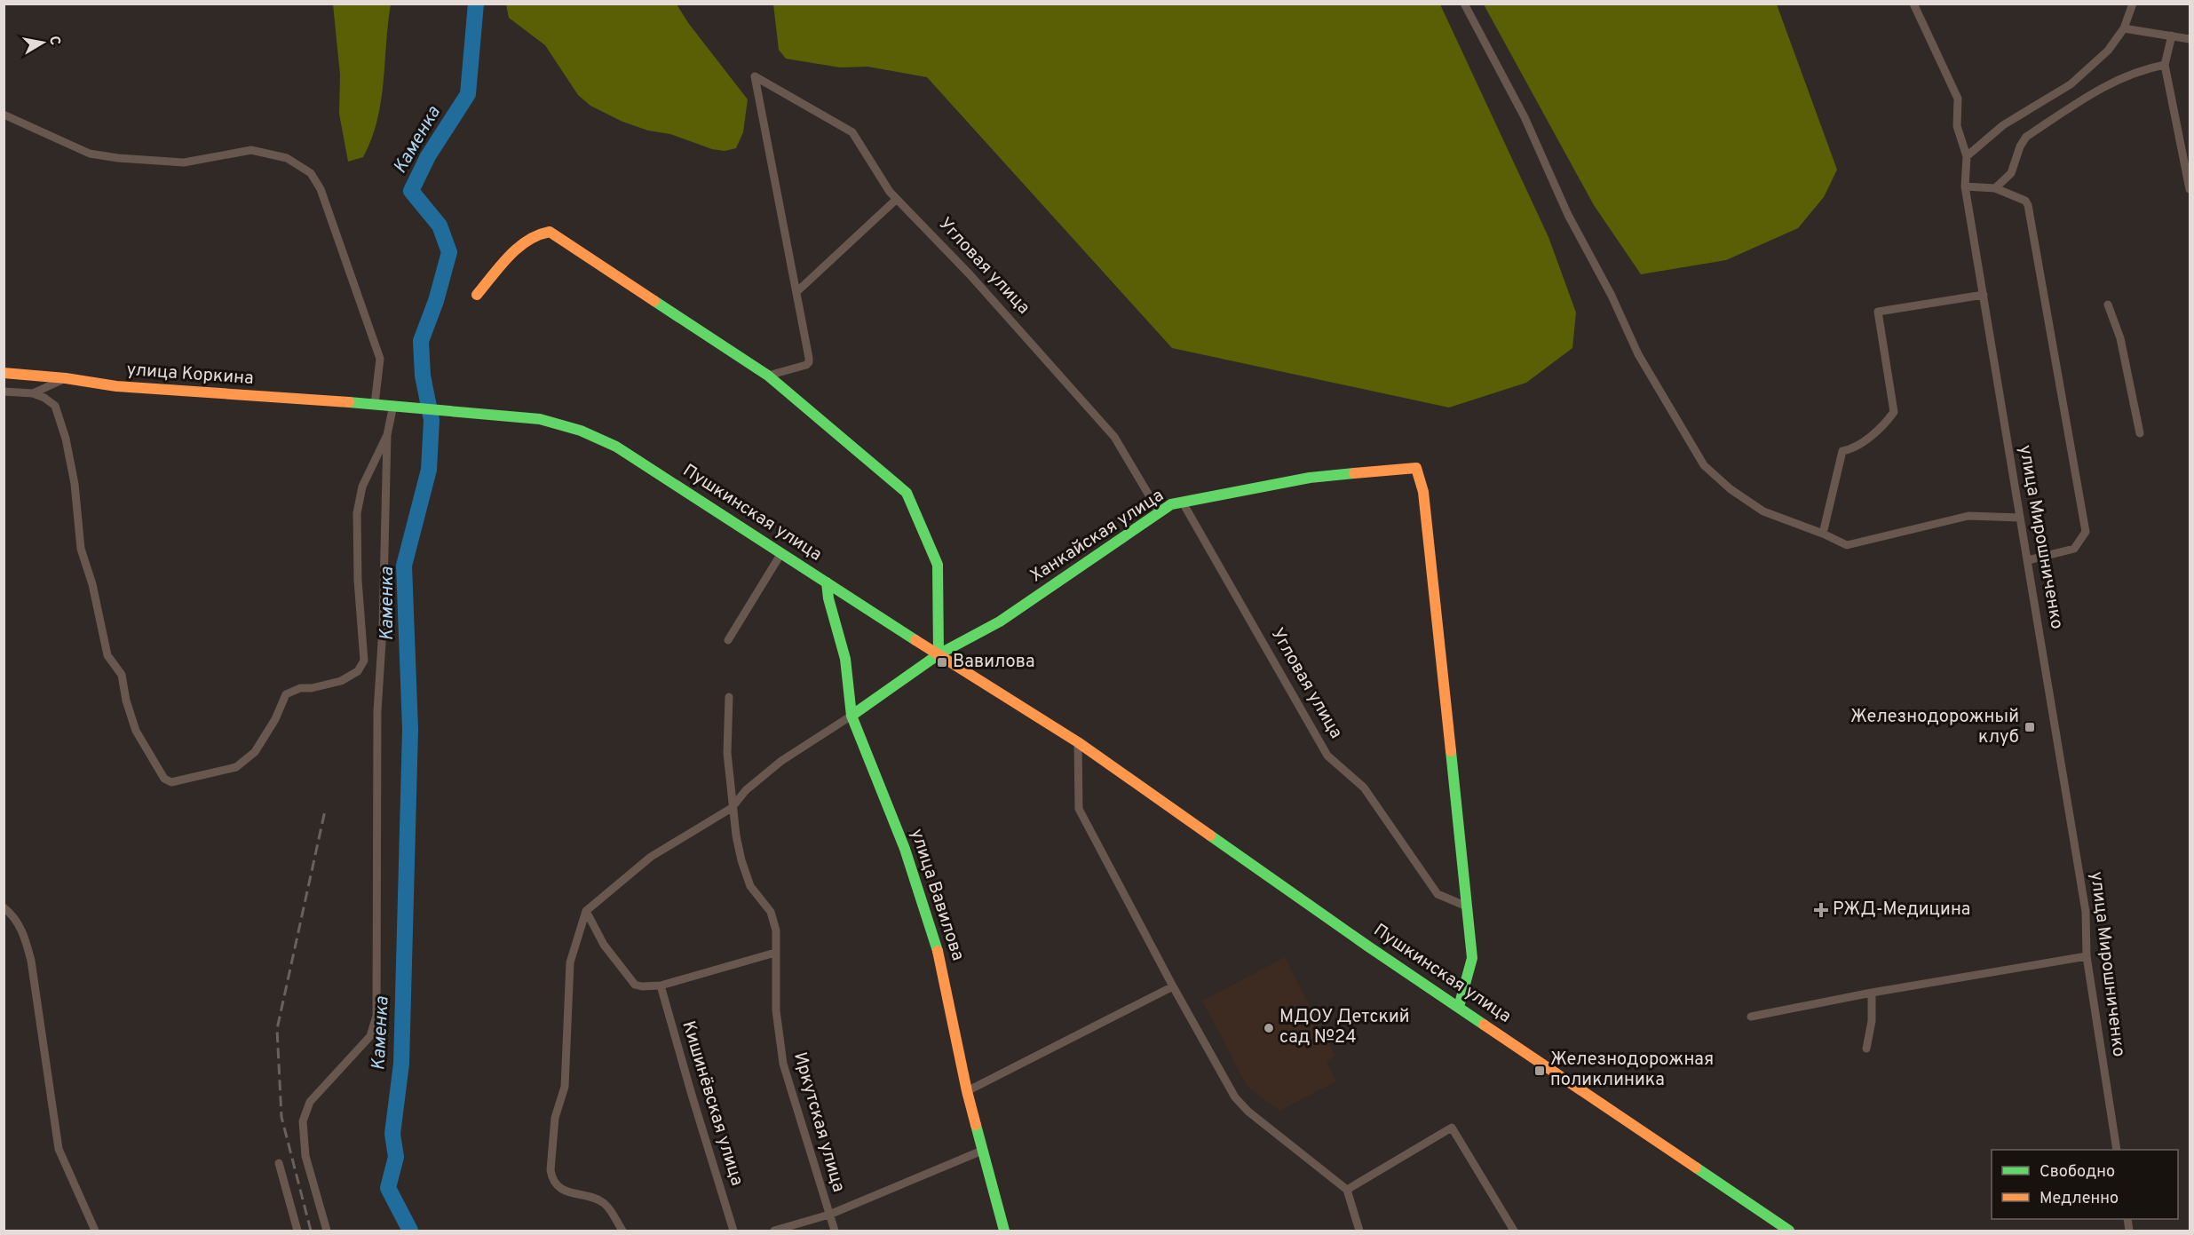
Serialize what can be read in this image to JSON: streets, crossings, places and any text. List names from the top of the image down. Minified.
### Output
{"streets":{"street":["Угловая улица","улица Коркина","Пушкинская улица","Ханкайская улица","улица Мирошниченко","улица Вавилова","Кишинёвская улица","Иркутская улица"]},"crossings":[["Угловая улица","Ханкайская улица"],["улица Коркина","Пушкинская улица"],["Пушкинская улица","Ханкайская улица"],["Пушкинская улица","улица Вавилова"],["Ханкайская улица","улица Вавилова"]],"water":["Каменка"],"places":{"transit":["Вавилова","Железнодорожный клуб","Железнодорожная поликлиника"],"health":["РЖД-Медицина"],"other":["МДОУ Детский сад №24"]},"legend":["Свободно","Медленно"],"north":"right"}
